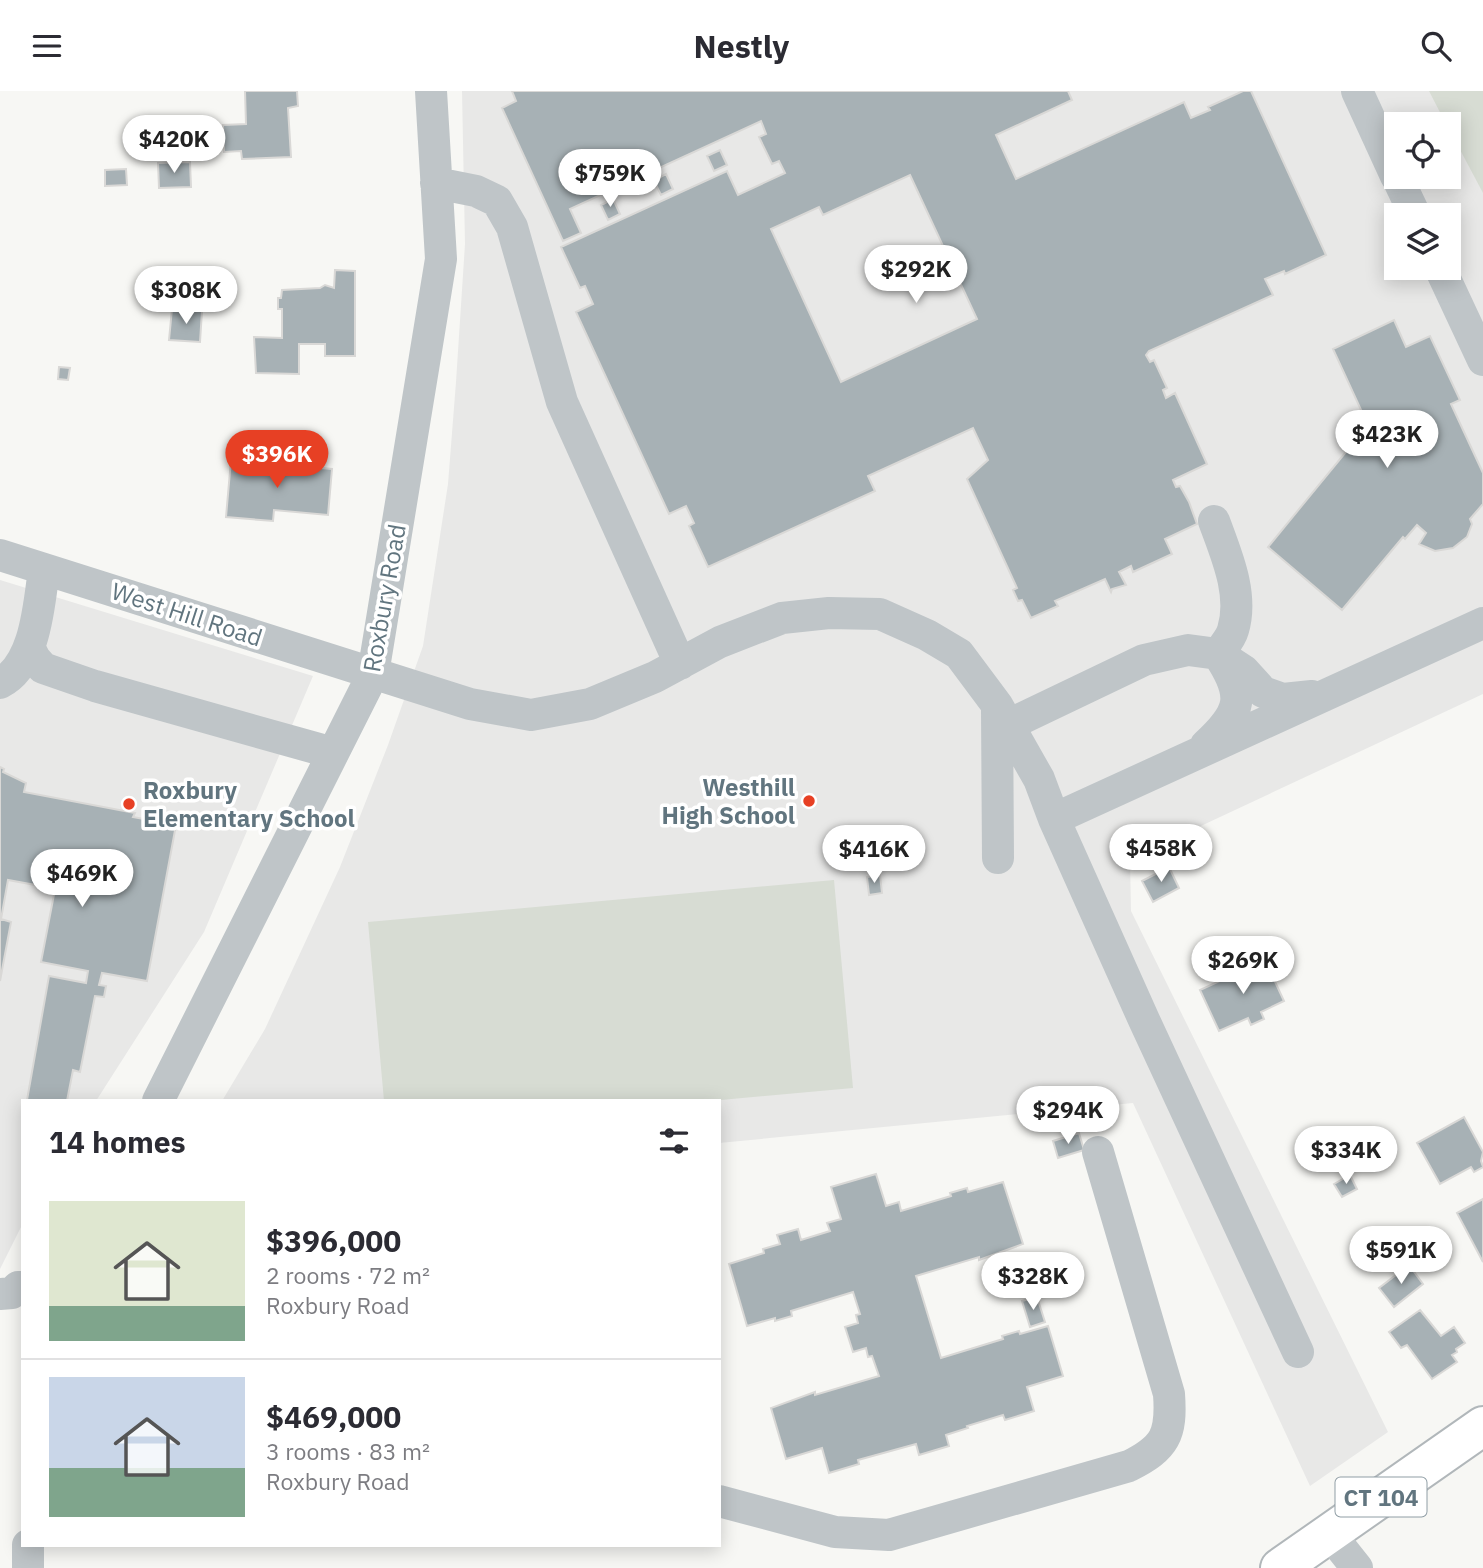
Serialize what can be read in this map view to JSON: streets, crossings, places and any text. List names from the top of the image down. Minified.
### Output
{"streets":{"main road":["CT 104"],"street":["Roxbury Road","West Hill Road"]},"crossings":[["Roxbury Road","West Hill Road"]],"places":["Westhill High School","Roxbury Elementary School"],"page":{"header":"Nestly","price":["$420K","$759K","$292K","$308K","$423K","$396K","$458K","$416K","$469K","$269K","$294K","$334K","$591K","$328K"],"heading":"14 homes","list":[{"name":"$396,000","note":"2 rooms · 72 m² · Roxbury Road"},{"name":"$469,000","note":"3 rooms · 83 m² · Roxbury Road"}]}}
